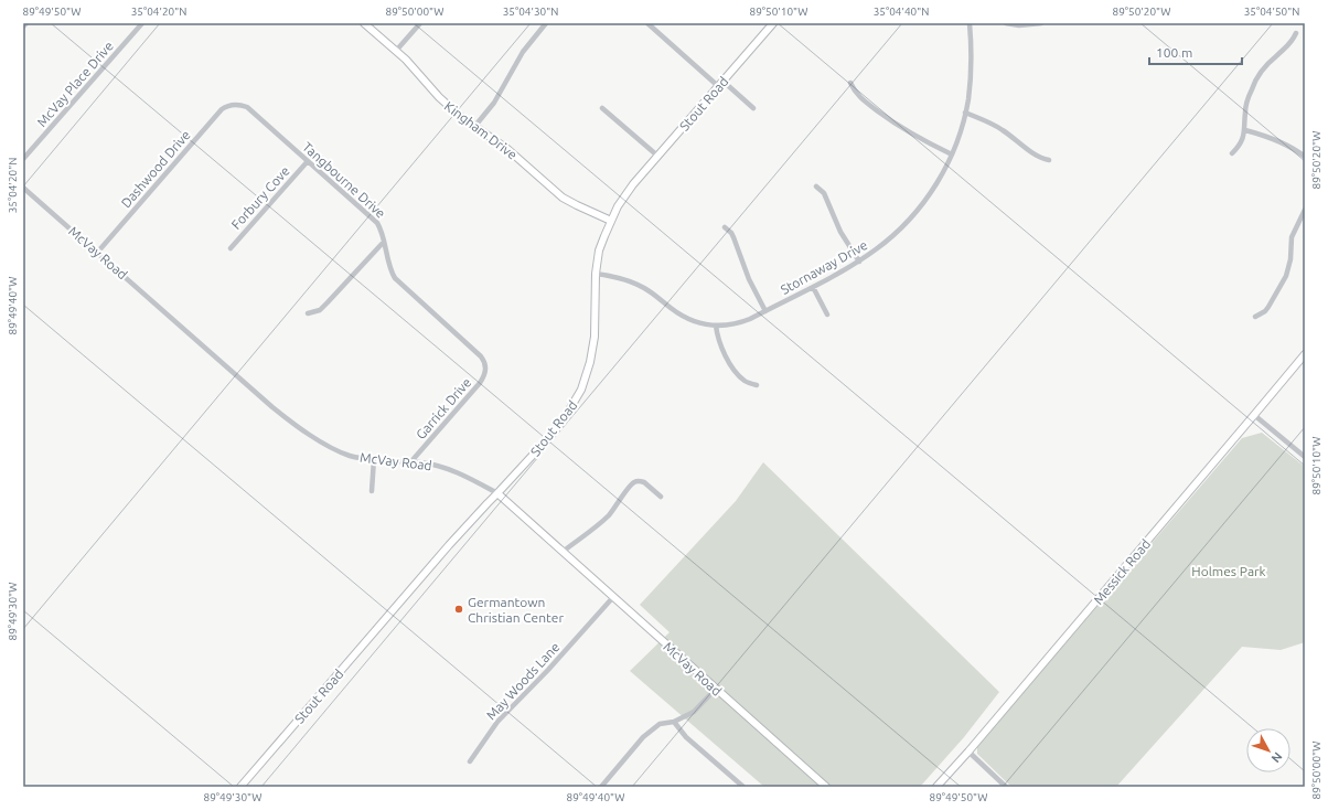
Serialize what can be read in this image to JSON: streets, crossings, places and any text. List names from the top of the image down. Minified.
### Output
{"streets":{"street":["McVay Place Drive","Stout Road","Kingham Drive","Dashwood Drive","Tangbourne Drive","Forbury Cove","McVay Road","Stornaway Drive","Garrick Drive","Messick Road","May Woods Lane"]},"crossings":[["Stout Road","Kingham Drive"],["Stout Road","McVay Road"],["Stout Road","Stornaway Drive"],["Dashwood Drive","Tangbourne Drive"],["Dashwood Drive","McVay Road"],["Tangbourne Drive","Forbury Cove"],["Tangbourne Drive","Garrick Drive"],["McVay Road","Garrick Drive"],["McVay Road","May Woods Lane"]],"parks":["Holmes Park"],"places":["Germantown Christian Center"],"scale_bar":"100 m","north":"bottom right","coordinates":["89°49'50\"W","35°04'20\"N","89°50'00\"W","35°04'30\"N","89°50'10\"W","35°04'40\"N","89°50'20\"W","35°04'50\"N","89°49'40\"W","89°49'30\"W"]}
